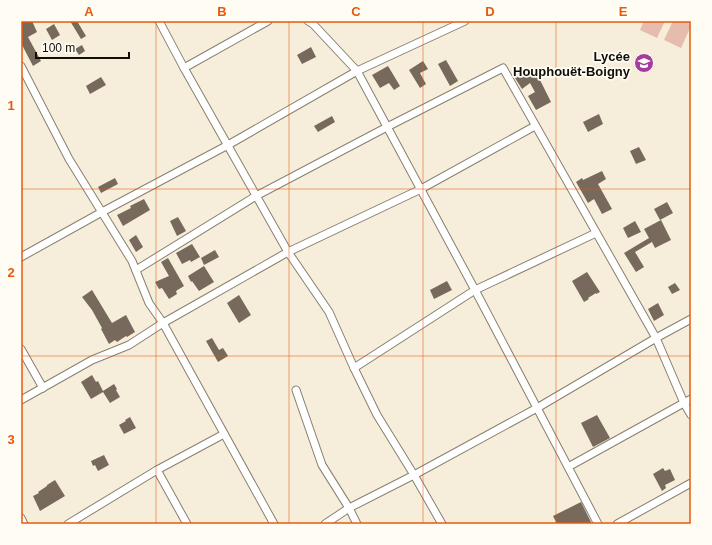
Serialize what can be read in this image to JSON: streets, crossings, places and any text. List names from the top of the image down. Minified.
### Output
{"places":{"school or university":["Lycée Houphouët-Boigny"]},"scale_bar":"100 m","grid":{"columns":["A","B","C","D","E"],"rows":["1","2","3"]}}
